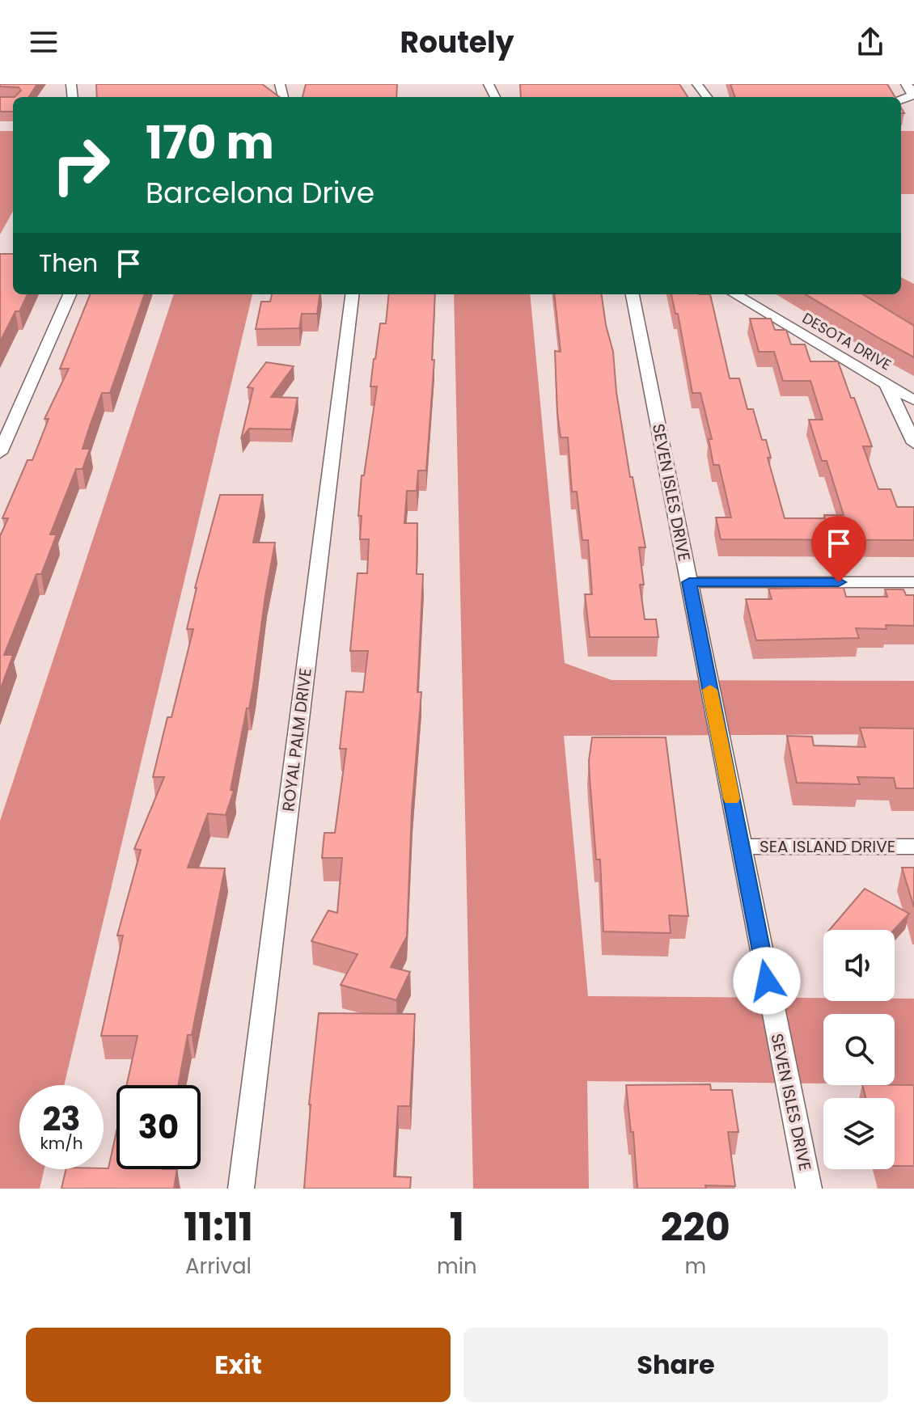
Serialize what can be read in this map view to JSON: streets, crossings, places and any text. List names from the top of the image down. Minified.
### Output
{"streets":{"street":["DESOTA DRIVE","SEVEN ISLES DRIVE","ROYAL PALM DRIVE","SEA ISLAND DRIVE"]},"crossings":[["SEVEN ISLES DRIVE","SEA ISLAND DRIVE"]],"page":{"header":"Routely","turn":["170 m","Barcelona Drive"],"then":"Then","speed":"23 km/h","limit":"30","eta":["11:11","Arrival","1","min","220","m"],"buttons":["Exit","Share"]}}
